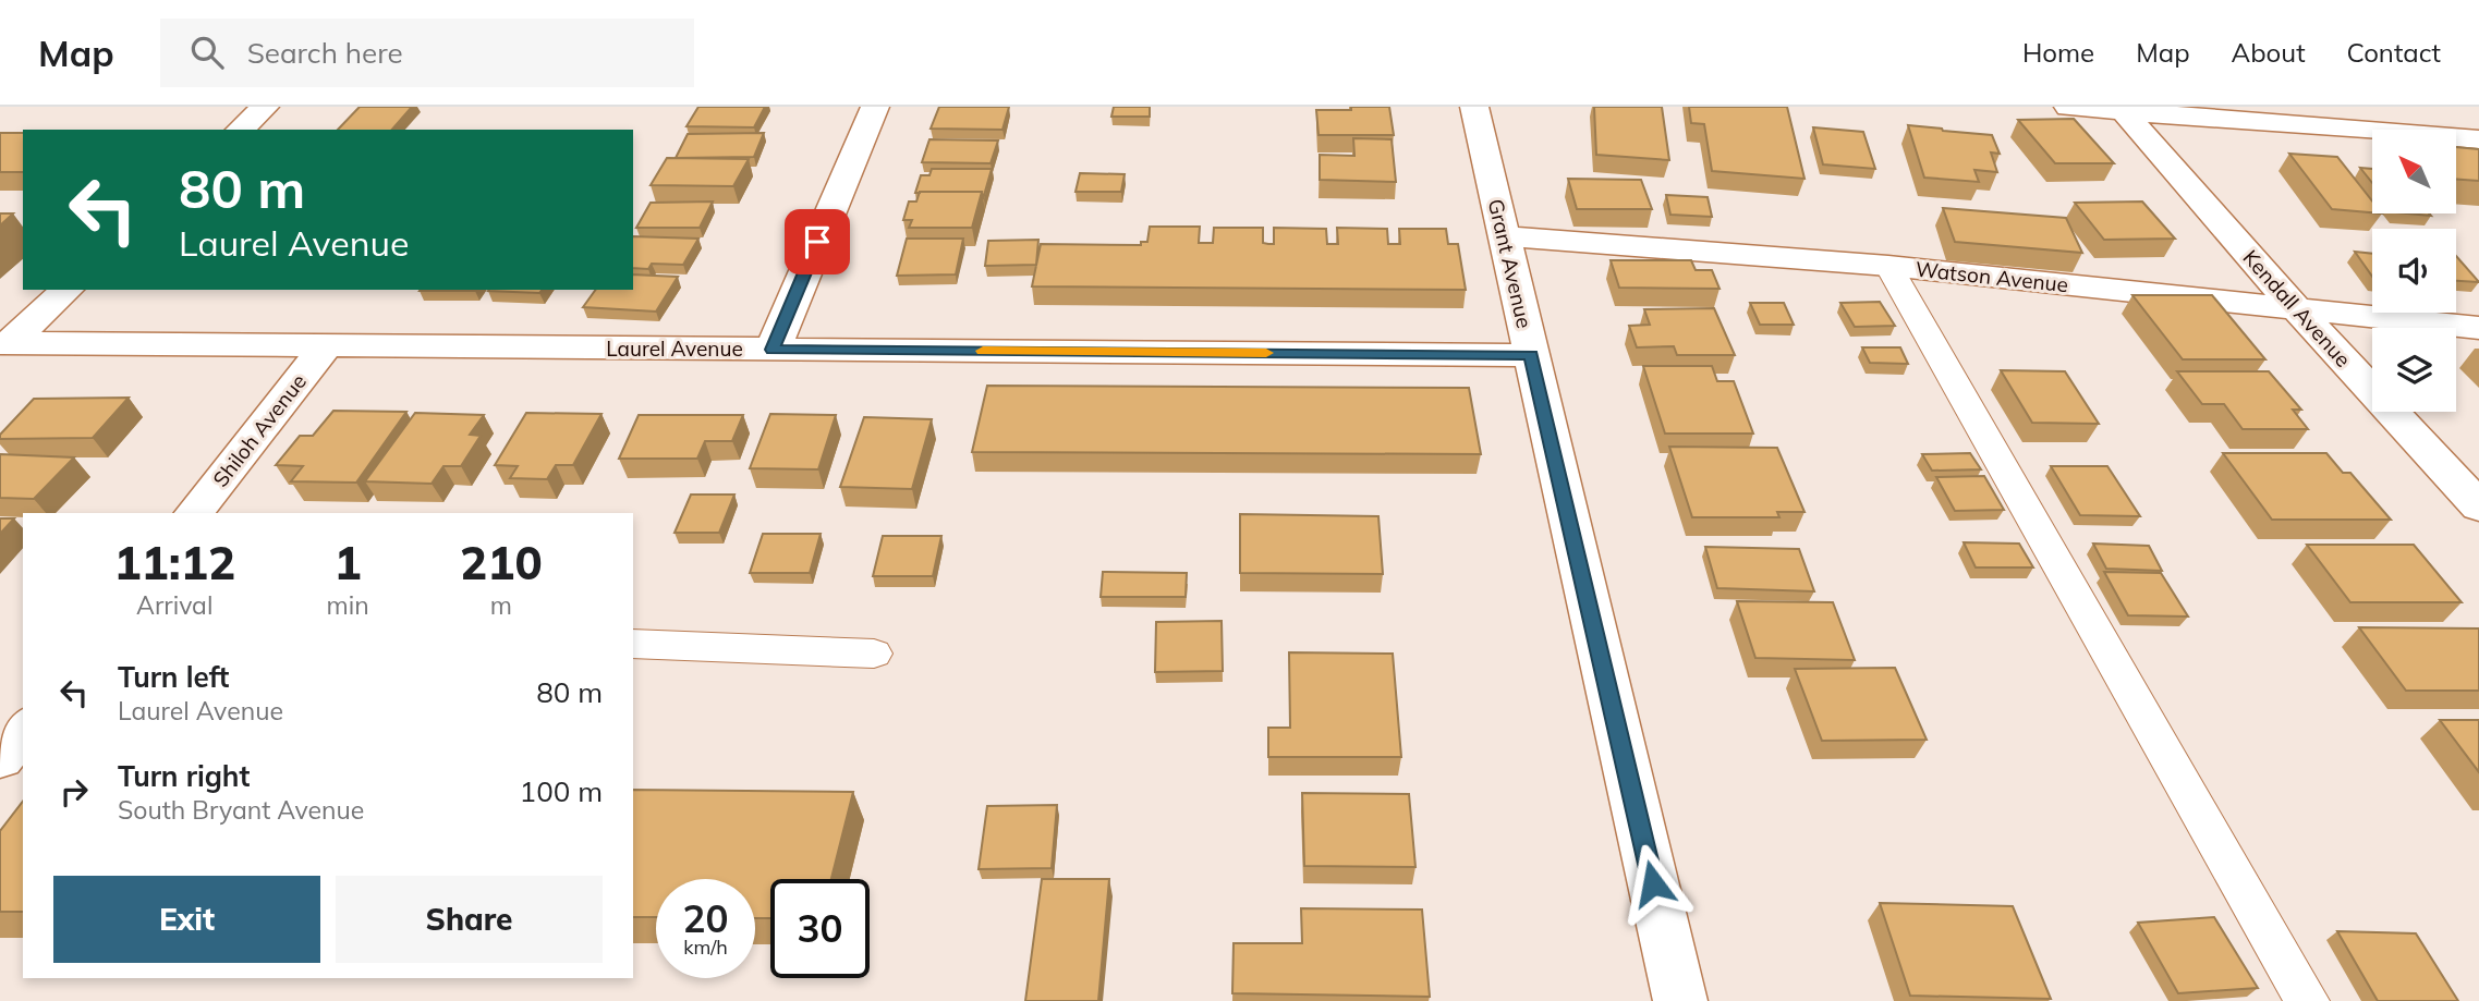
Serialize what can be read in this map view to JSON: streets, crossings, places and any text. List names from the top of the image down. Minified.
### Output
{"streets":{"street":["Grant Avenue","Watson Avenue","Kendall Avenue","Laurel Avenue","Shiloh Avenue"]},"crossings":[["Grant Avenue","Watson Avenue"],["Grant Avenue","Laurel Avenue"],["Watson Avenue","Kendall Avenue"],["Laurel Avenue","Shiloh Avenue"]],"north":"top left","page":{"header":"Map","search":"Search here","nav":["Home","Map","About","Contact"],"turn":["80 m","Laurel Avenue"],"eta":["11:12","Arrival","1","min","210","m"],"list":[{"name":"Turn left","note":"Laurel Avenue","value":"80 m"},{"name":"Turn right","note":"South Bryant Avenue","value":"100 m"}],"buttons":["Exit","Share"],"speed":"20 km/h","limit":"30"}}
